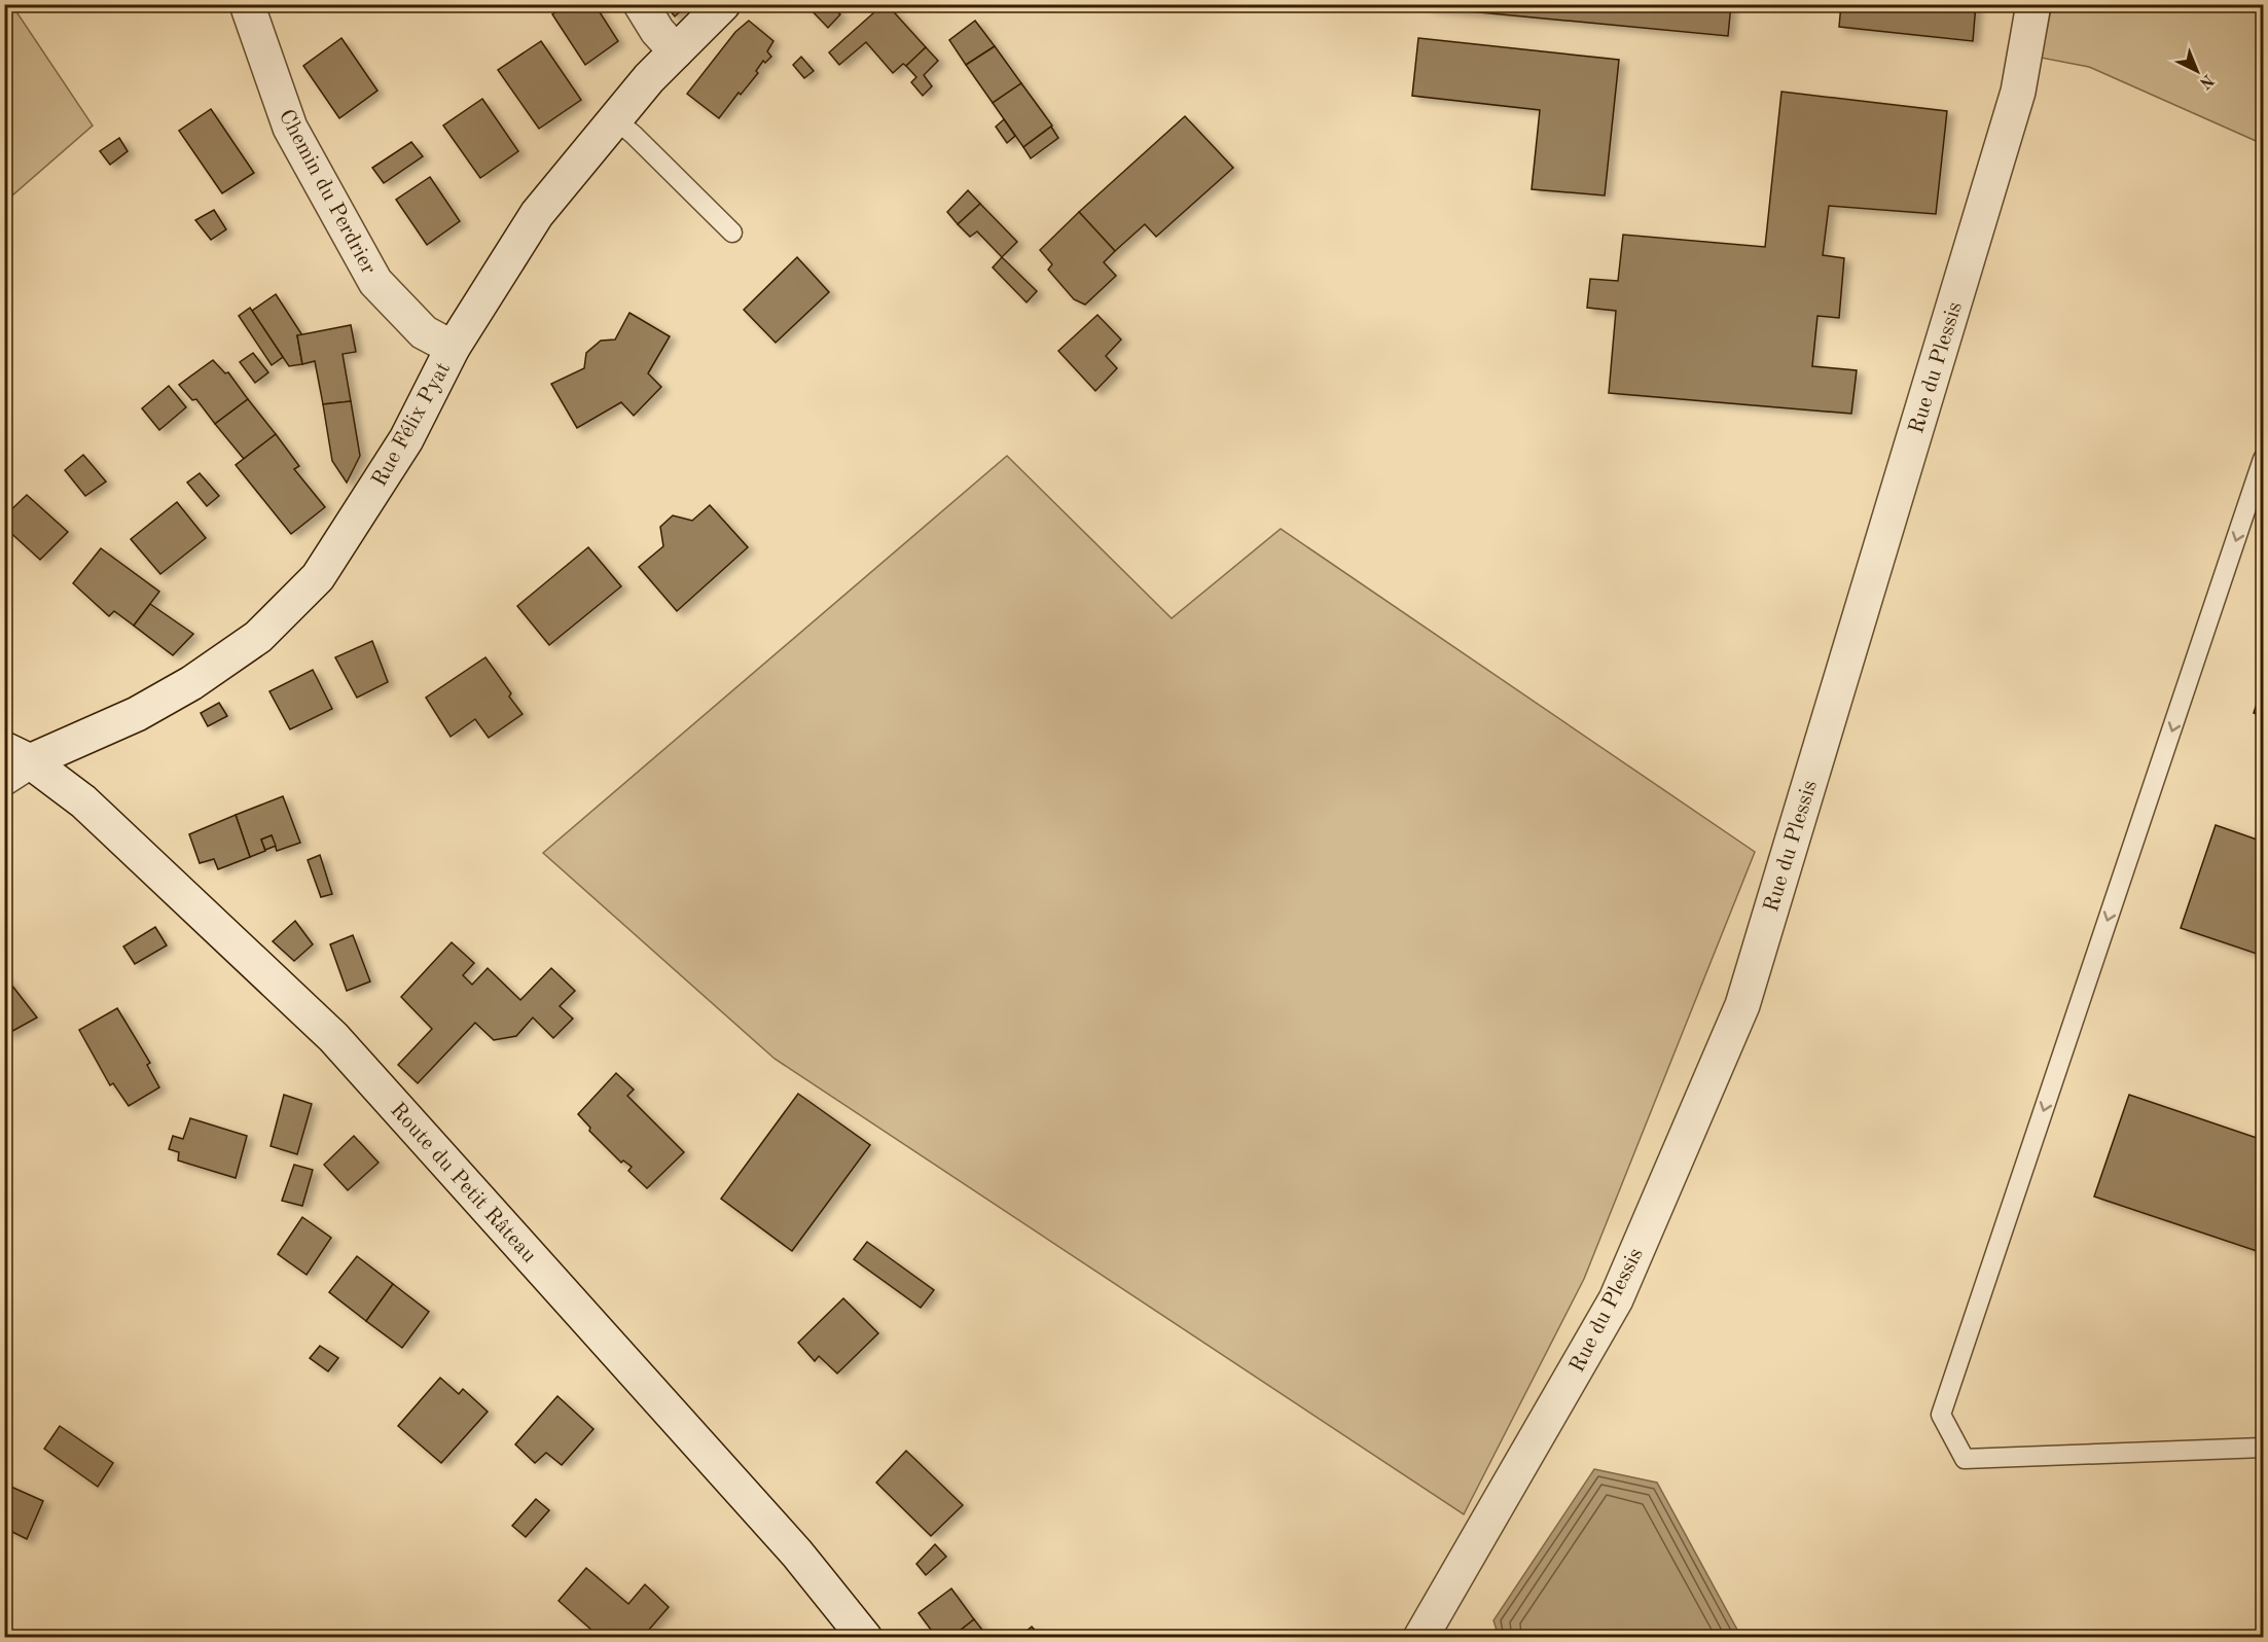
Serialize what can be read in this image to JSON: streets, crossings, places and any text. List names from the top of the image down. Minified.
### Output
{"streets":{"street":["Chemin du Perdrier","Rue du Plessis","Rue Félix Pyat","Route du Petit Râteau"]},"crossings":[["Chemin du Perdrier","Rue Félix Pyat"],["Rue Félix Pyat","Route du Petit Râteau"]],"north":"bottom right"}
